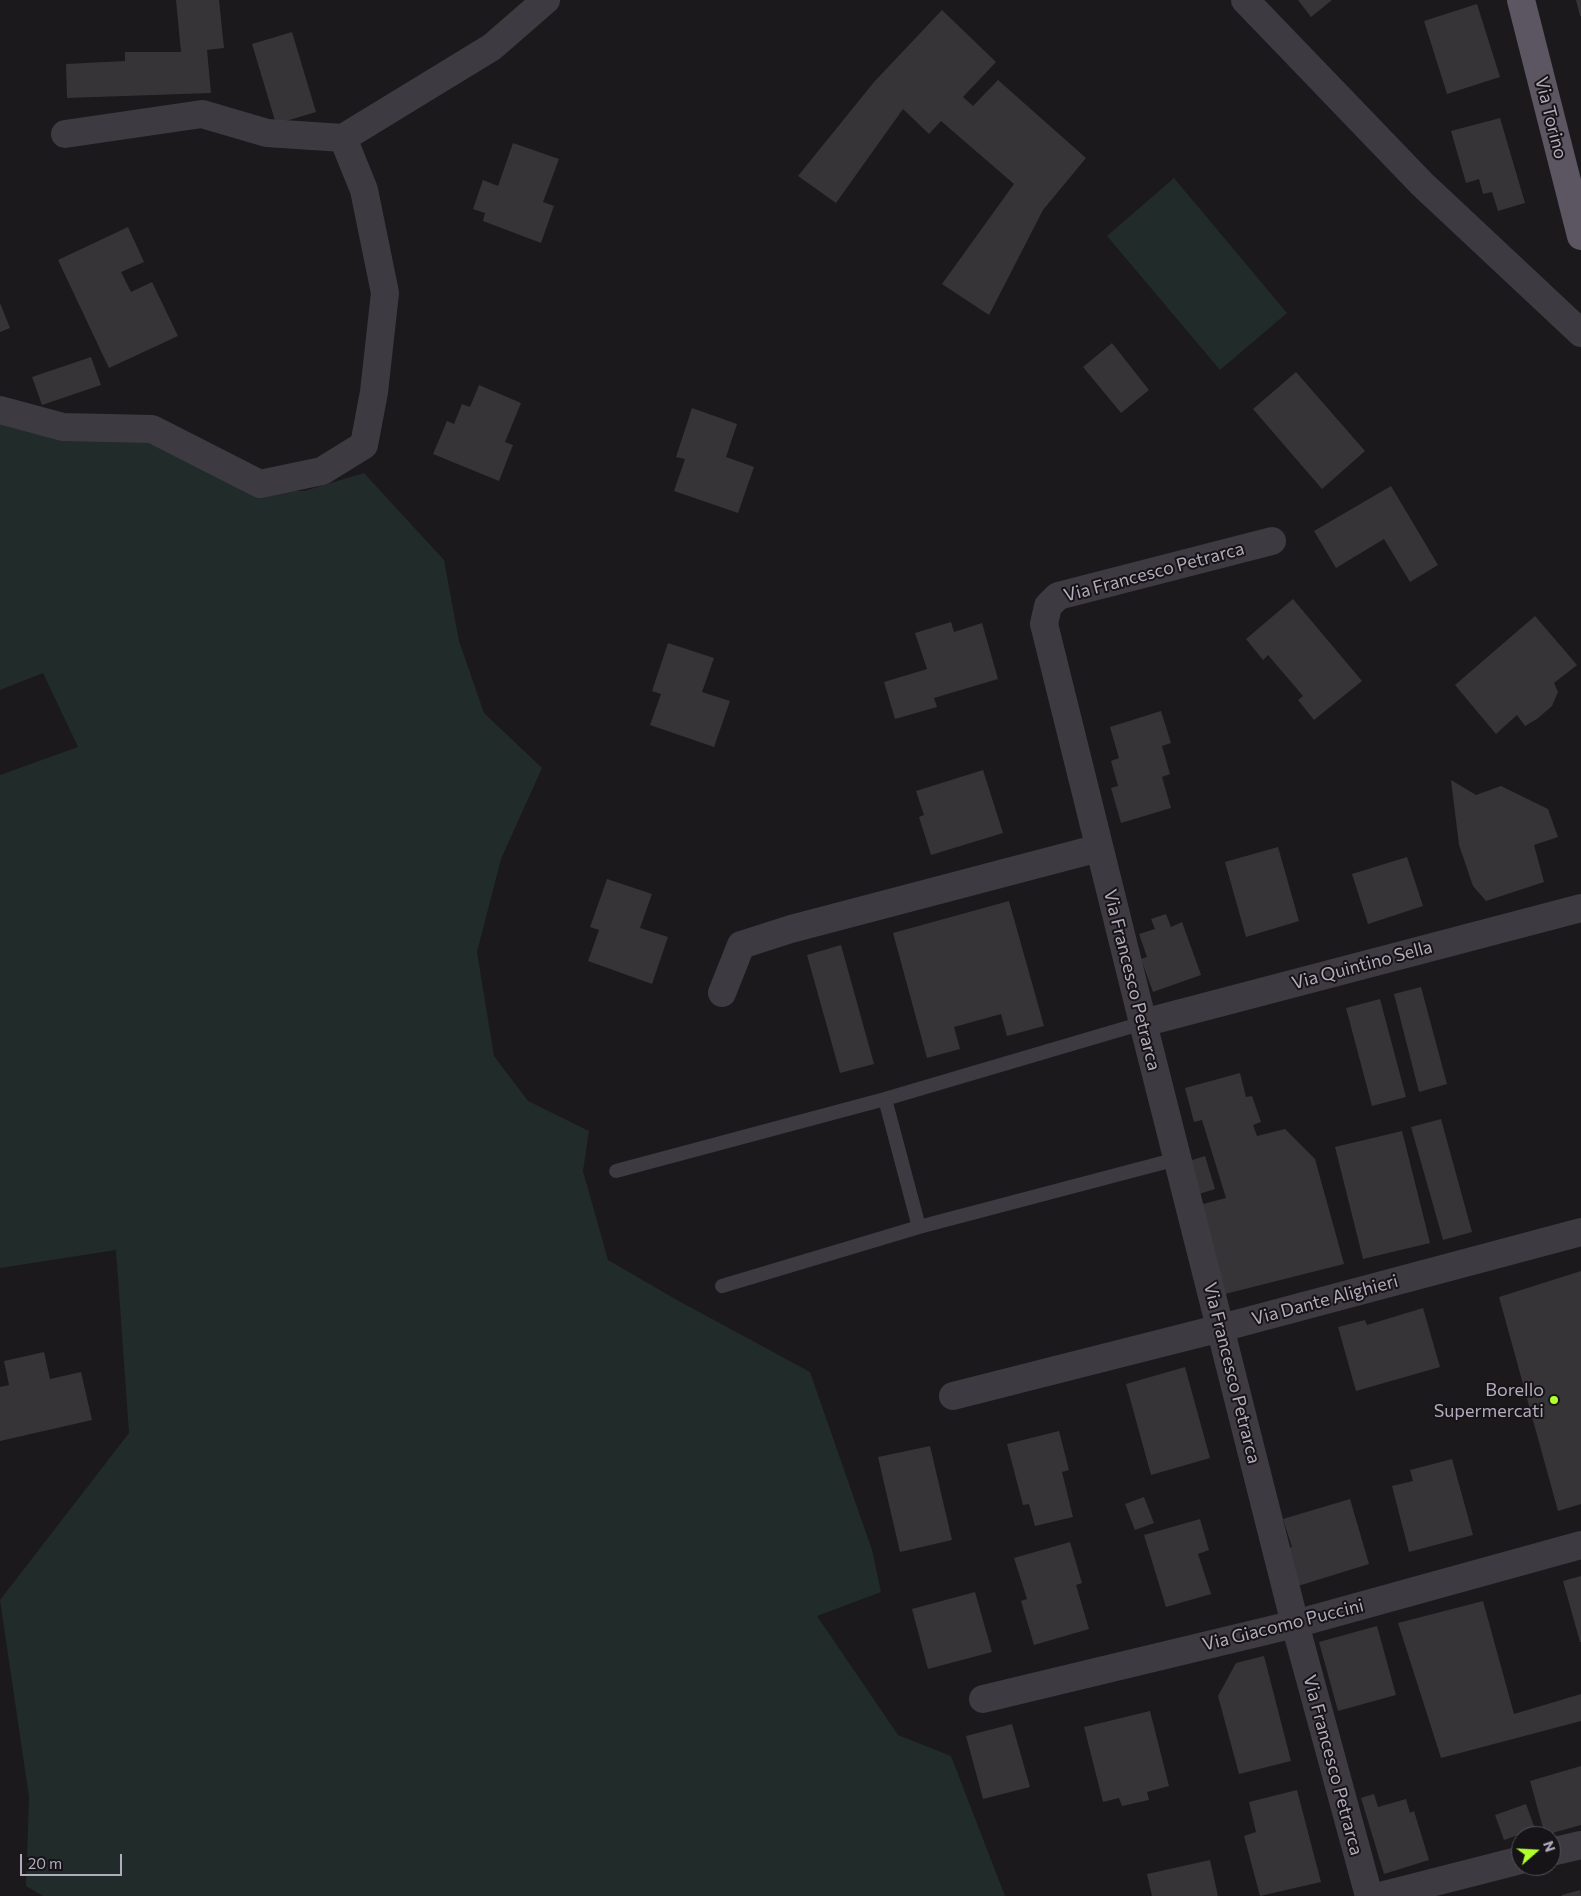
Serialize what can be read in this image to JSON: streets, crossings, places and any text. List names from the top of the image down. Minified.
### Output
{"streets":{"main road":["Via Torino"],"street":["Via Francesco Petrarca","Via Quintino Sella","Via Dante Alighieri","Via Giacomo Puccini"]},"crossings":[["Via Francesco Petrarca","Via Quintino Sella"],["Via Francesco Petrarca","Via Dante Alighieri"],["Via Francesco Petrarca","Via Giacomo Puccini"]],"places":["Borello Supermercati"],"scale_bar":"20 m","north":"right"}
